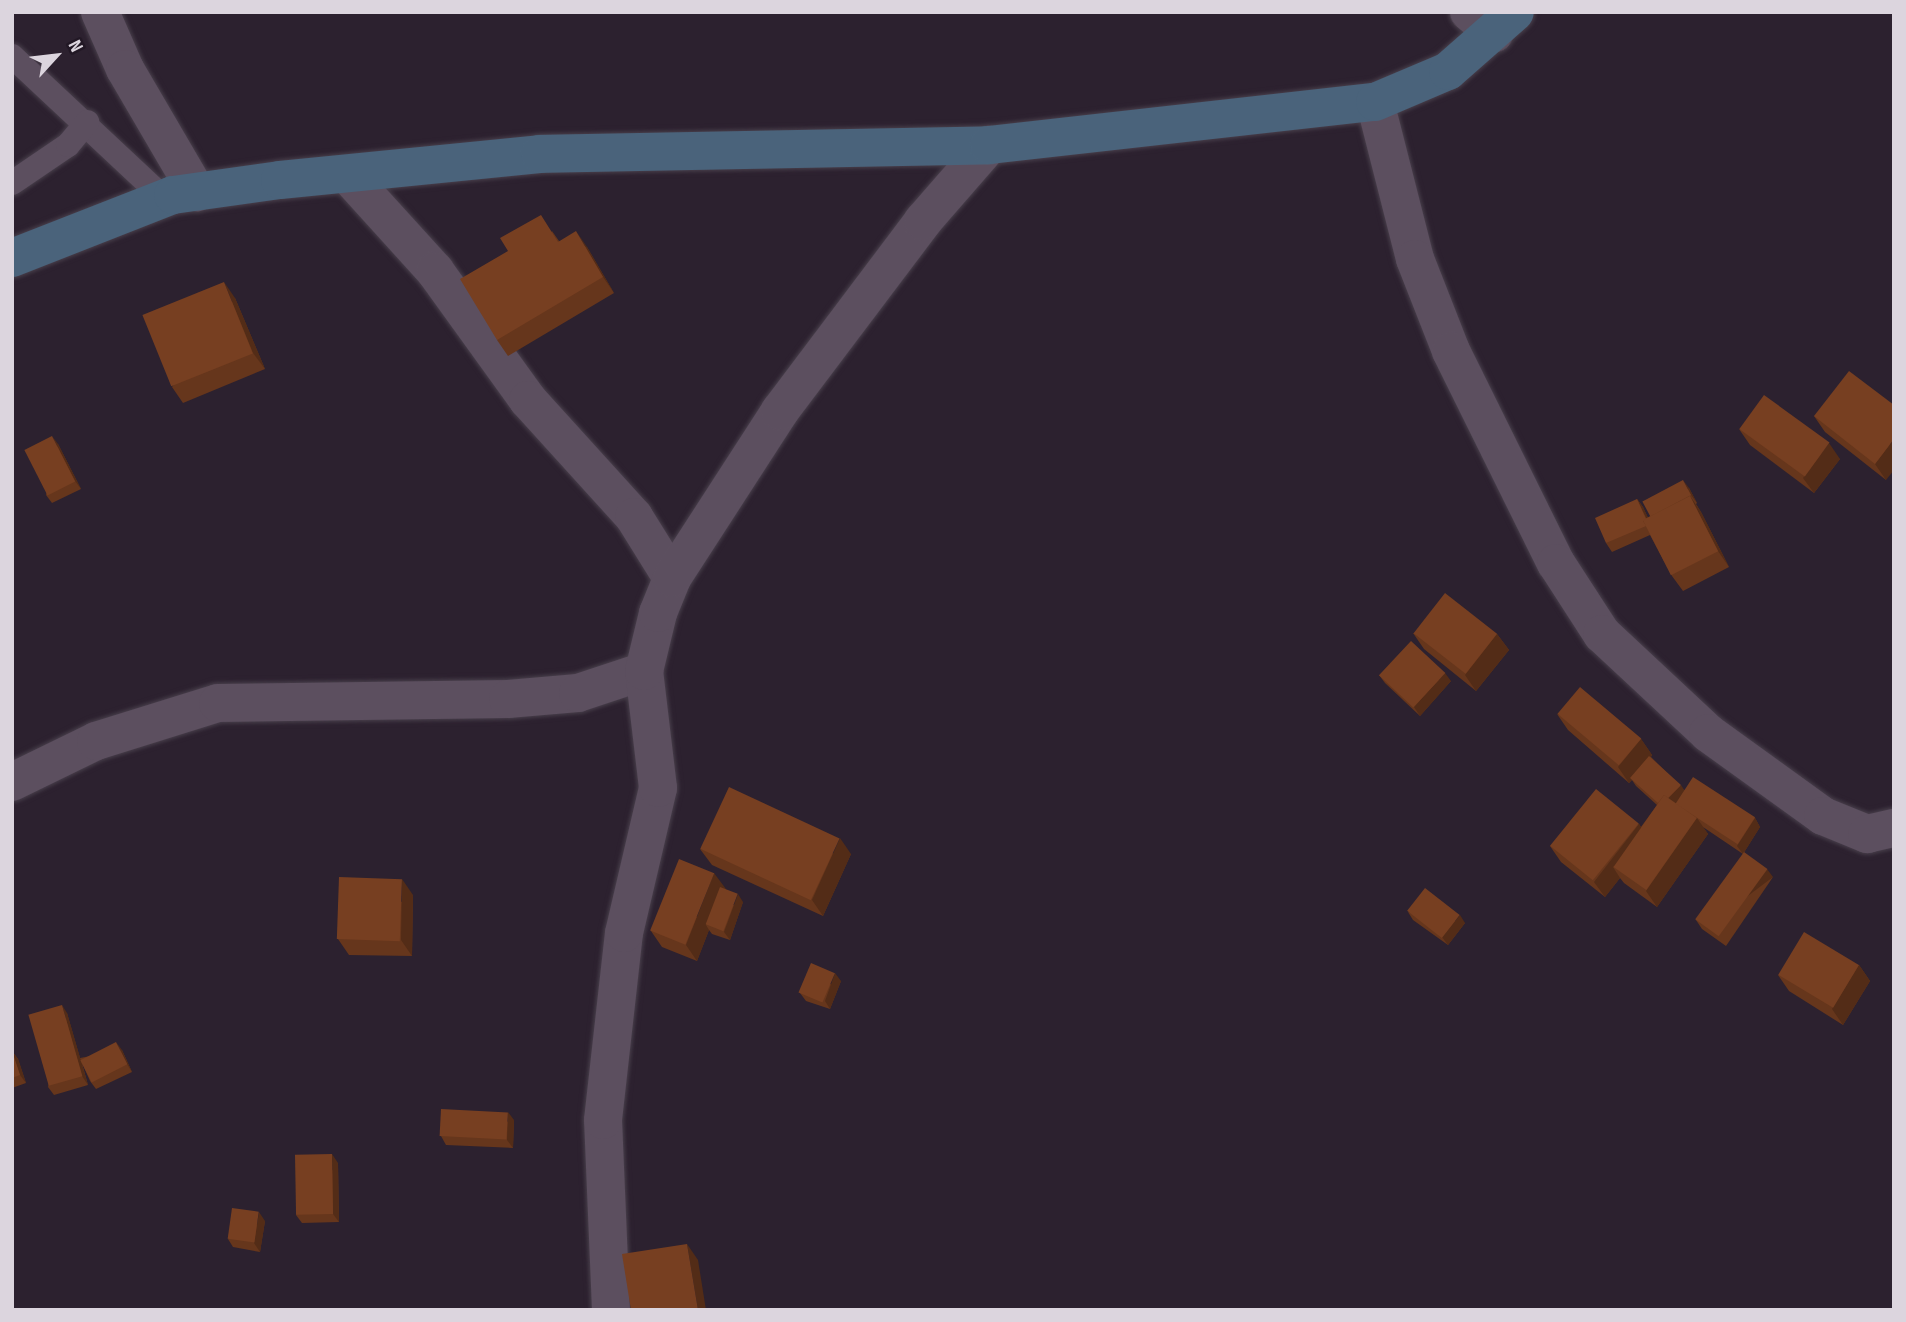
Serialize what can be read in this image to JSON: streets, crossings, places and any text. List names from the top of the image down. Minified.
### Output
{"north":"top right"}
